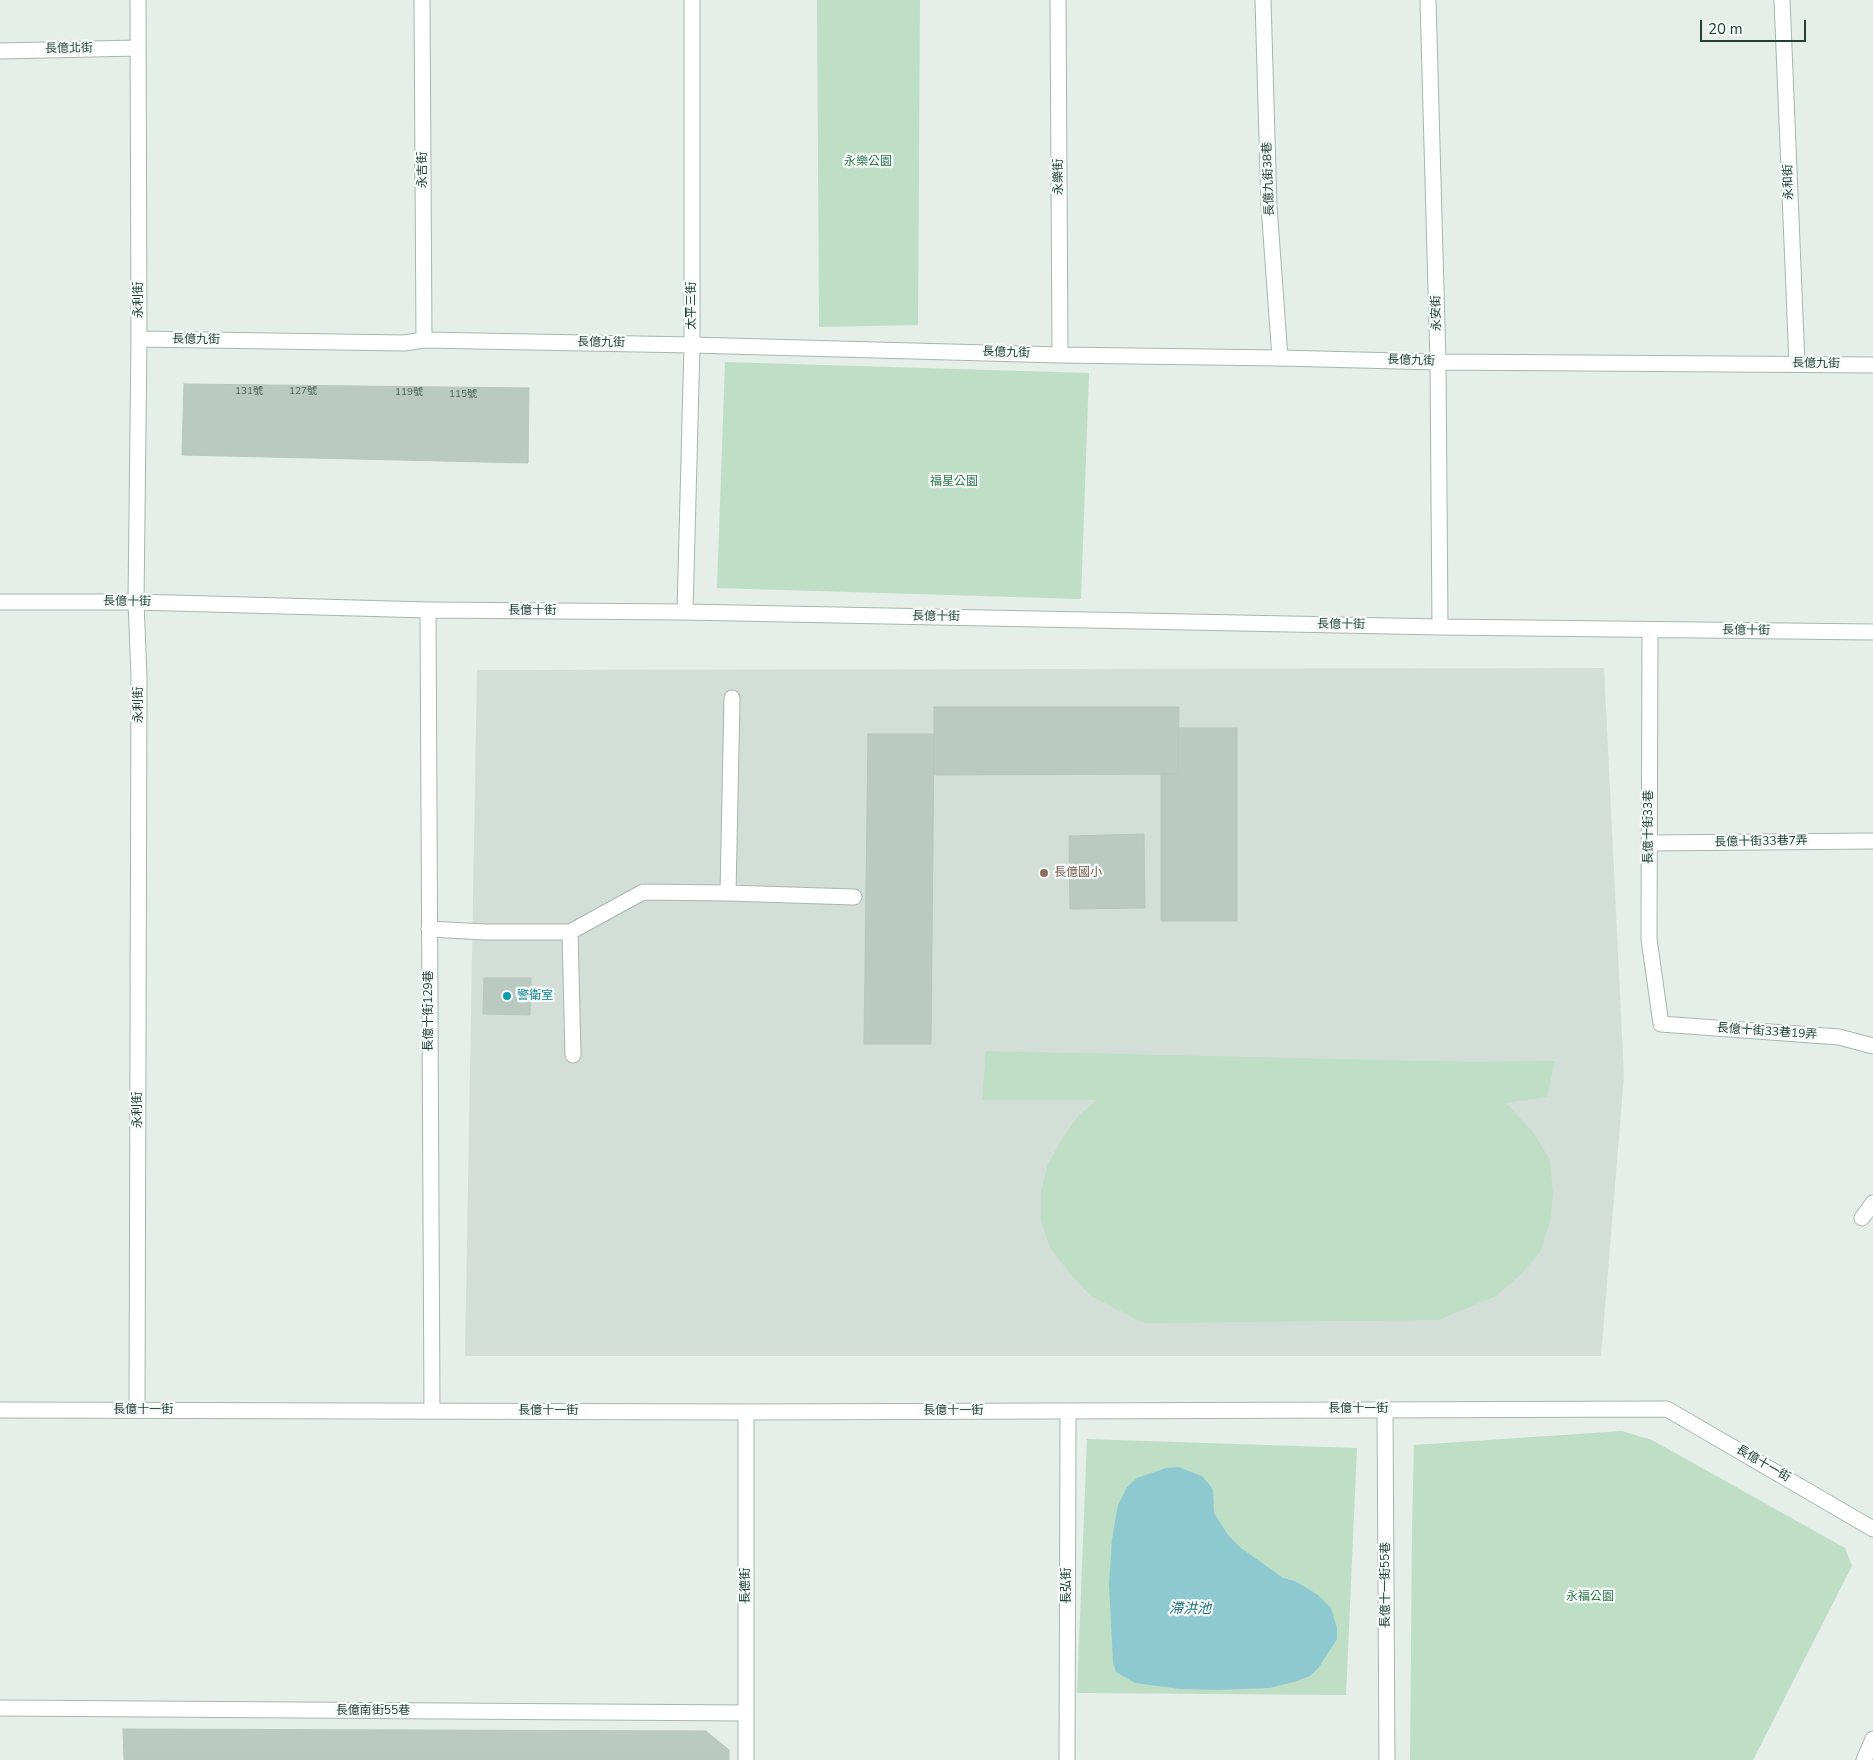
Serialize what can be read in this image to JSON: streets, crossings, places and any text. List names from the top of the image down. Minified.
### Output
{"streets":{"street":["長億北街","永吉街","永樂街","長億九街38巷","永和街","永利街","太平三街","永安街","長億九街","長億十街","長億十街33巷","長億十街33巷7弄","長億十街129巷","長億十街33巷19弄","長億十一街","長億十一街55巷","長德街","長弘街","長億南街55巷"]},"crossings":[["長億北街","永利街"],["永吉街","長億九街"],["永樂街","長億九街"],["長億九街38巷","長億九街"],["永和街","長億九街"],["永利街","長億九街"],["永利街","長億十街"],["永利街","長億十一街"],["太平三街","長億九街"],["太平三街","長億十街"],["永安街","長億九街"],["永安街","長億十街"],["長億十街","長億十街33巷"],["長億十街","長億十街129巷"],["長億十街33巷","長億十街33巷7弄"],["長億十街33巷","長億十街33巷19弄"],["長億十街129巷","長億十一街"],["長億十一街","長億十一街55巷"],["長億十一街","長德街"],["長億十一街","長弘街"],["長德街","長億南街55巷"]],"water":["滯洪池"],"parks":["永樂公園","福星公園","永福公園"],"places":["長億國小","警衛室"],"house_numbers":["131號","127號","119號","115號"],"scale_bar":"20 m"}
